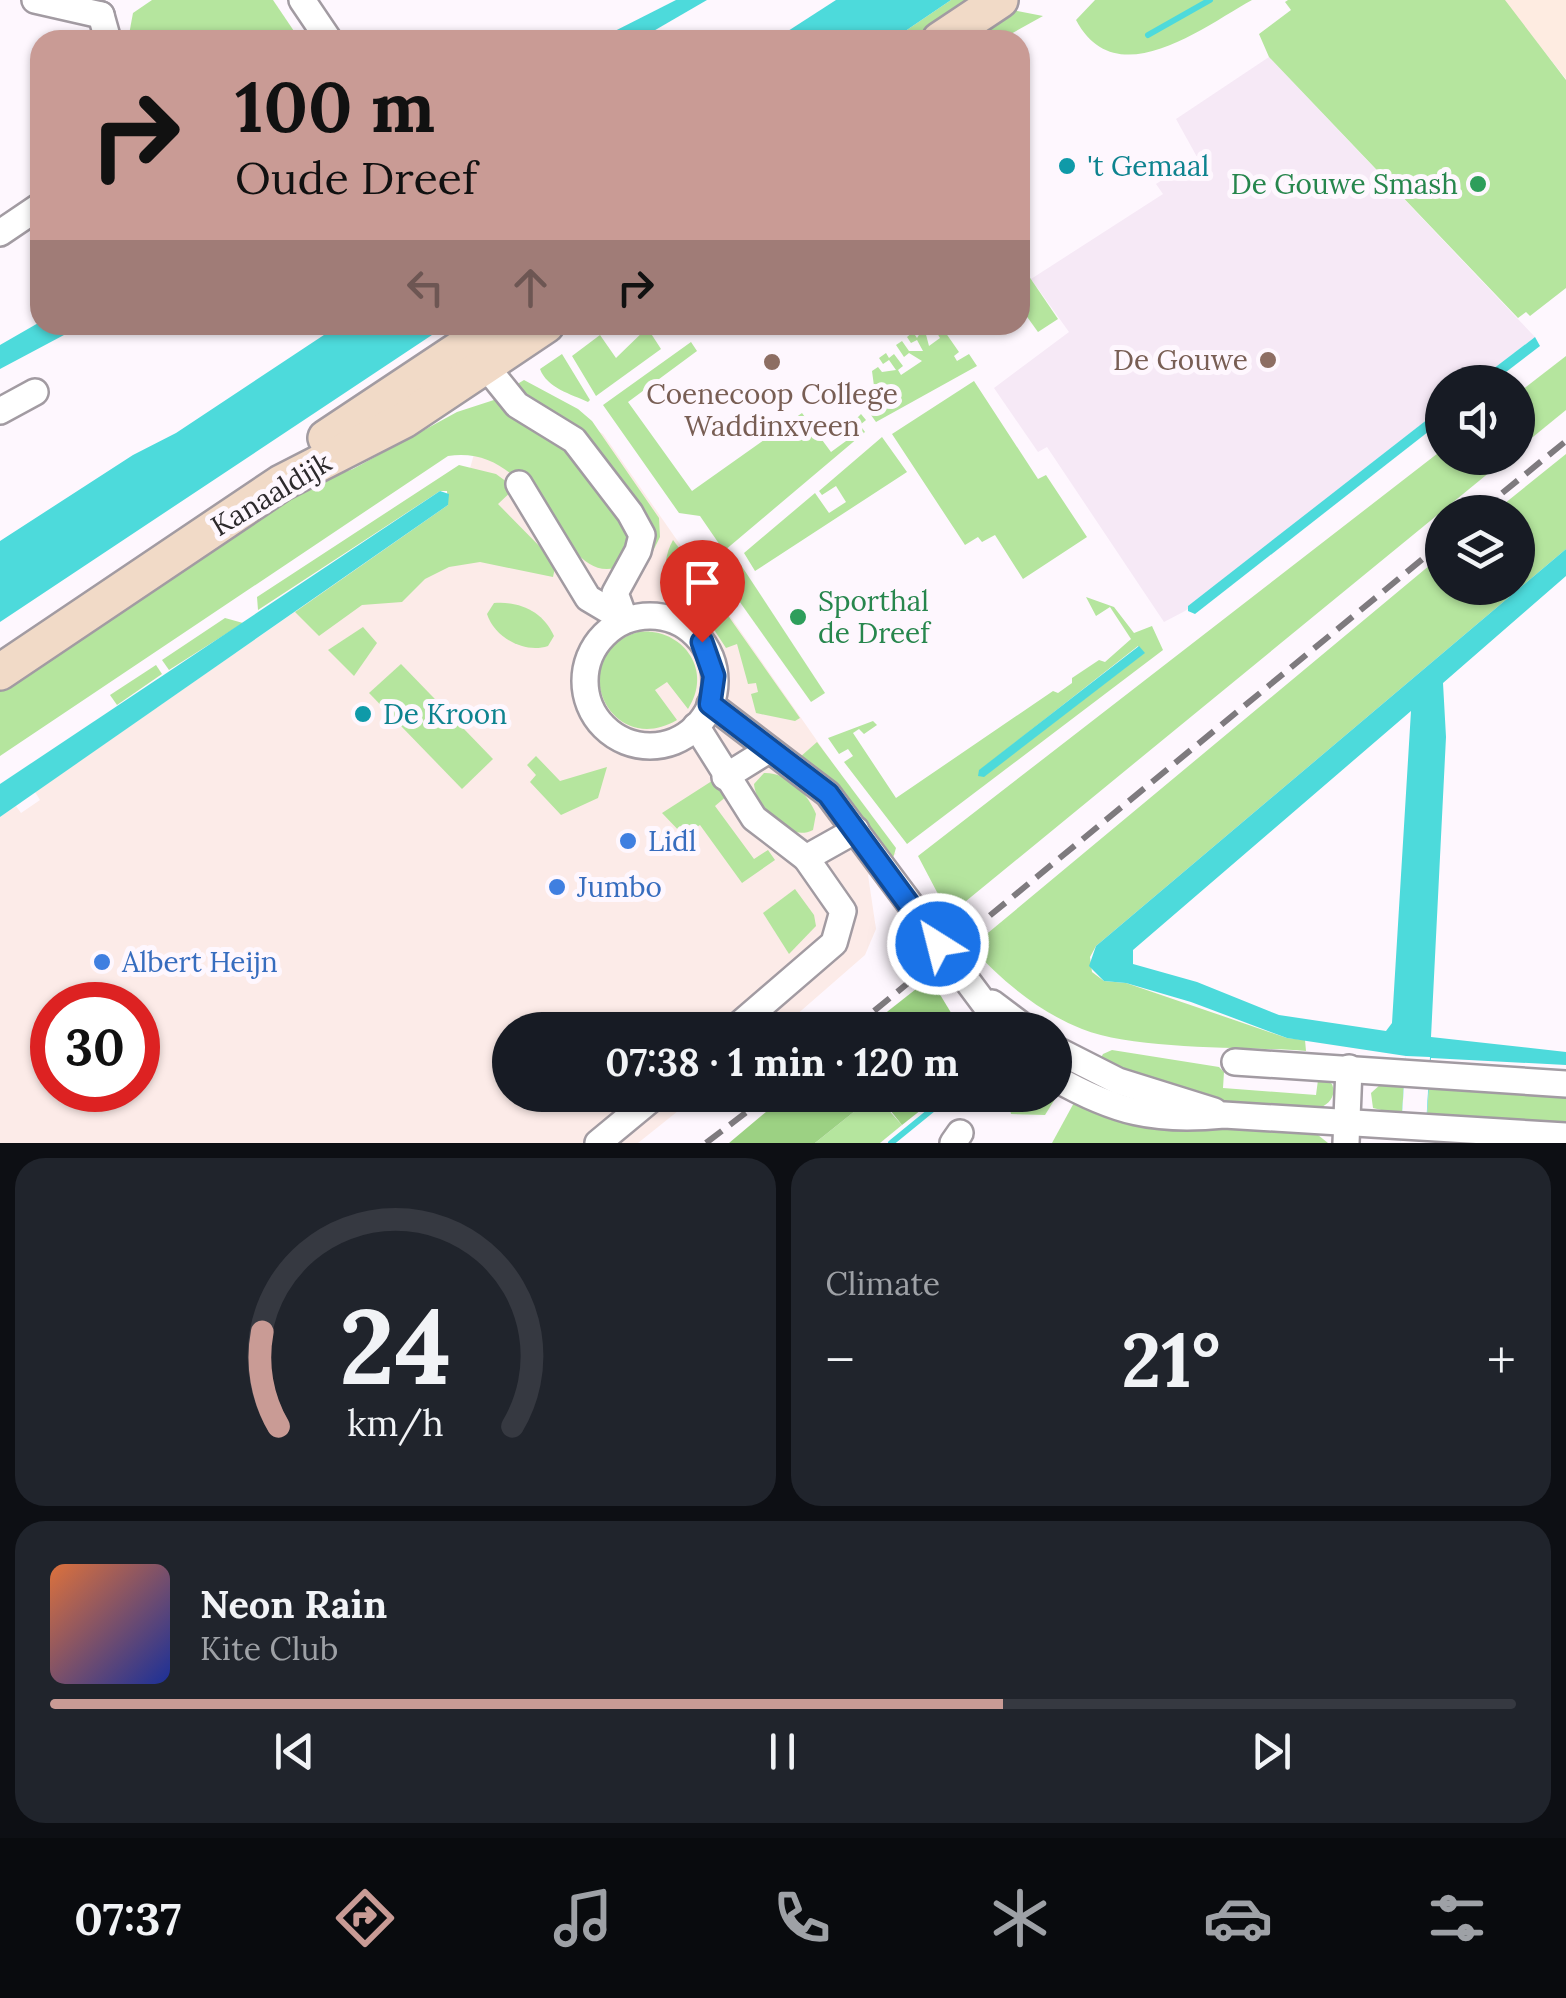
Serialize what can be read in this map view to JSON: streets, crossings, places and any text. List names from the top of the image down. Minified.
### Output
{"streets":{"main road":["Kanaaldijk"]},"places":["'t Gemaal","De Gouwe Smash","De Gouwe","Coenecoop College Waddinxveen","Sporthal de Dreef","De Kroon","Lidl","Jumbo","Albert Heijn"],"page":{"turn":["100 m","Oude Dreef"],"limit":"30","trip":"07:38 · 1 min · 120 m","tile":"Climate","heat":["−","21°","+"],"song":["Neon Rain","Kite Club"],"tabs":"07:37","gauge":["24","km/h"]}}
